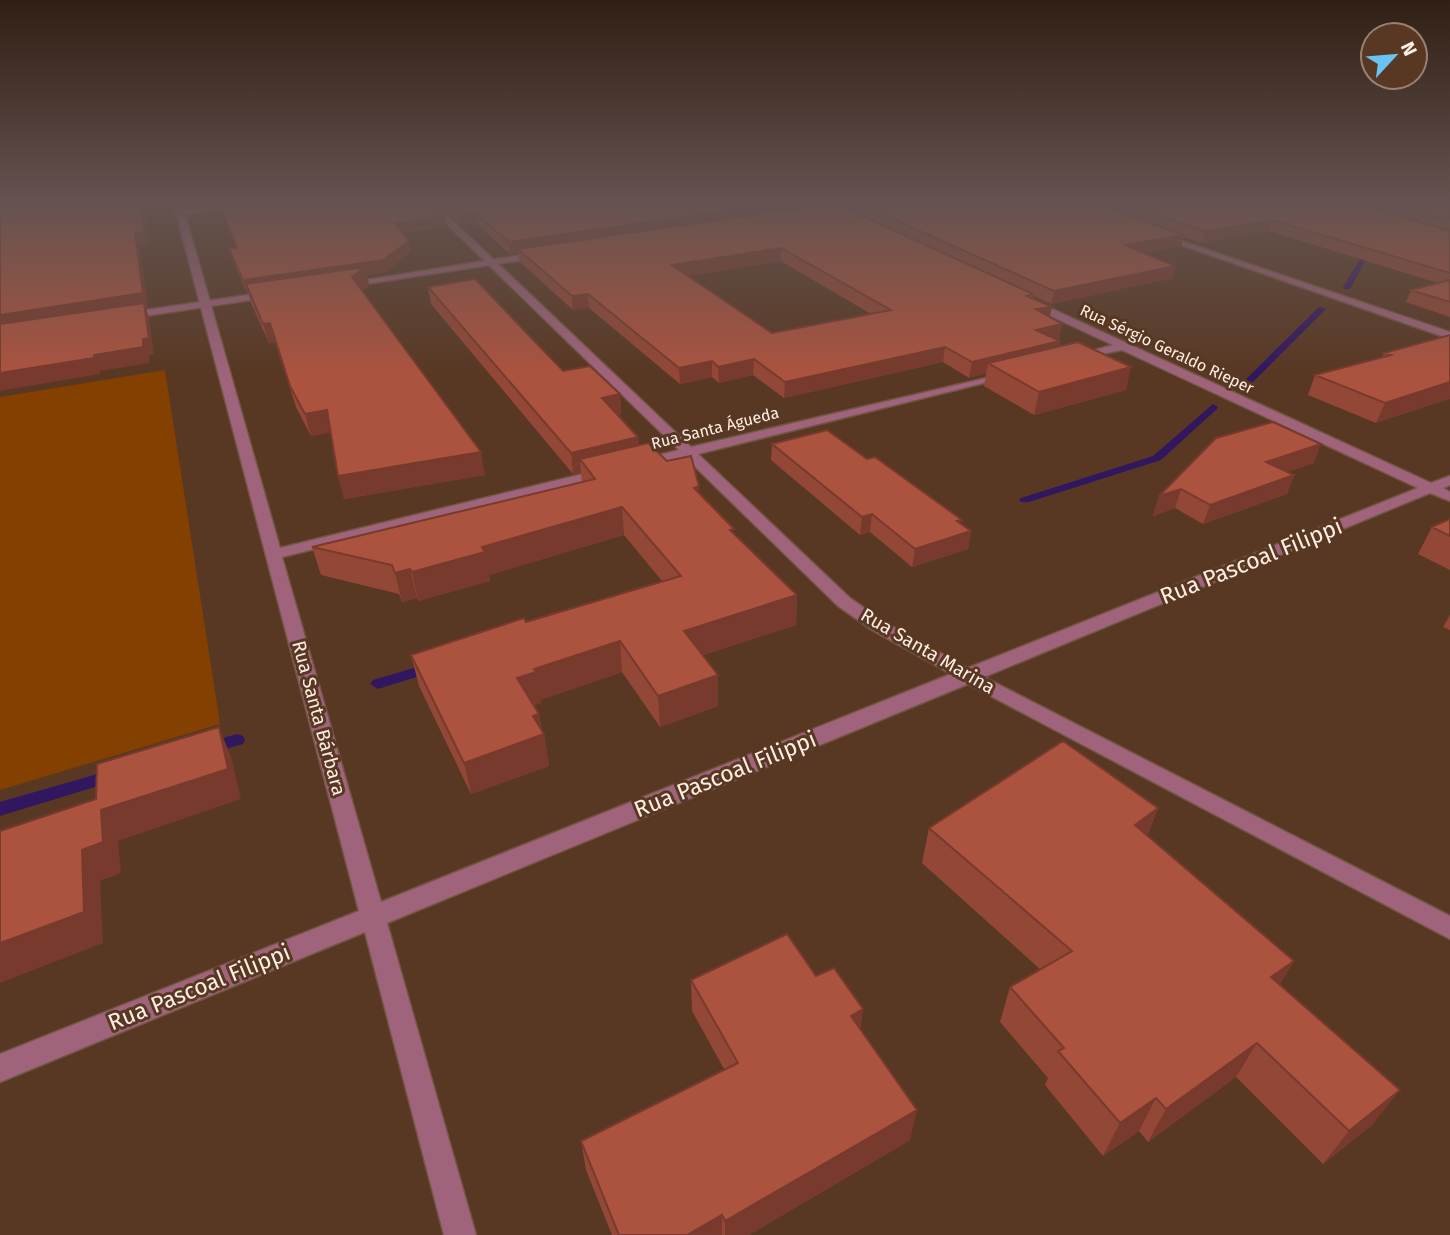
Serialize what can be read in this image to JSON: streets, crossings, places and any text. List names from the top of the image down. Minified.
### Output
{"streets":{"street":["Rua Sérgio Geraldo Rieper","Rua Santa Águeda","Rua Pascoal Filippi","Rua Santa Marina","Rua Santa Bárbara"]},"crossings":[["Rua Sérgio Geraldo Rieper","Rua Pascoal Filippi"],["Rua Santa Águeda","Rua Santa Marina"],["Rua Santa Águeda","Rua Santa Bárbara"],["Rua Pascoal Filippi","Rua Santa Marina"],["Rua Pascoal Filippi","Rua Santa Bárbara"]],"north":"top right"}
